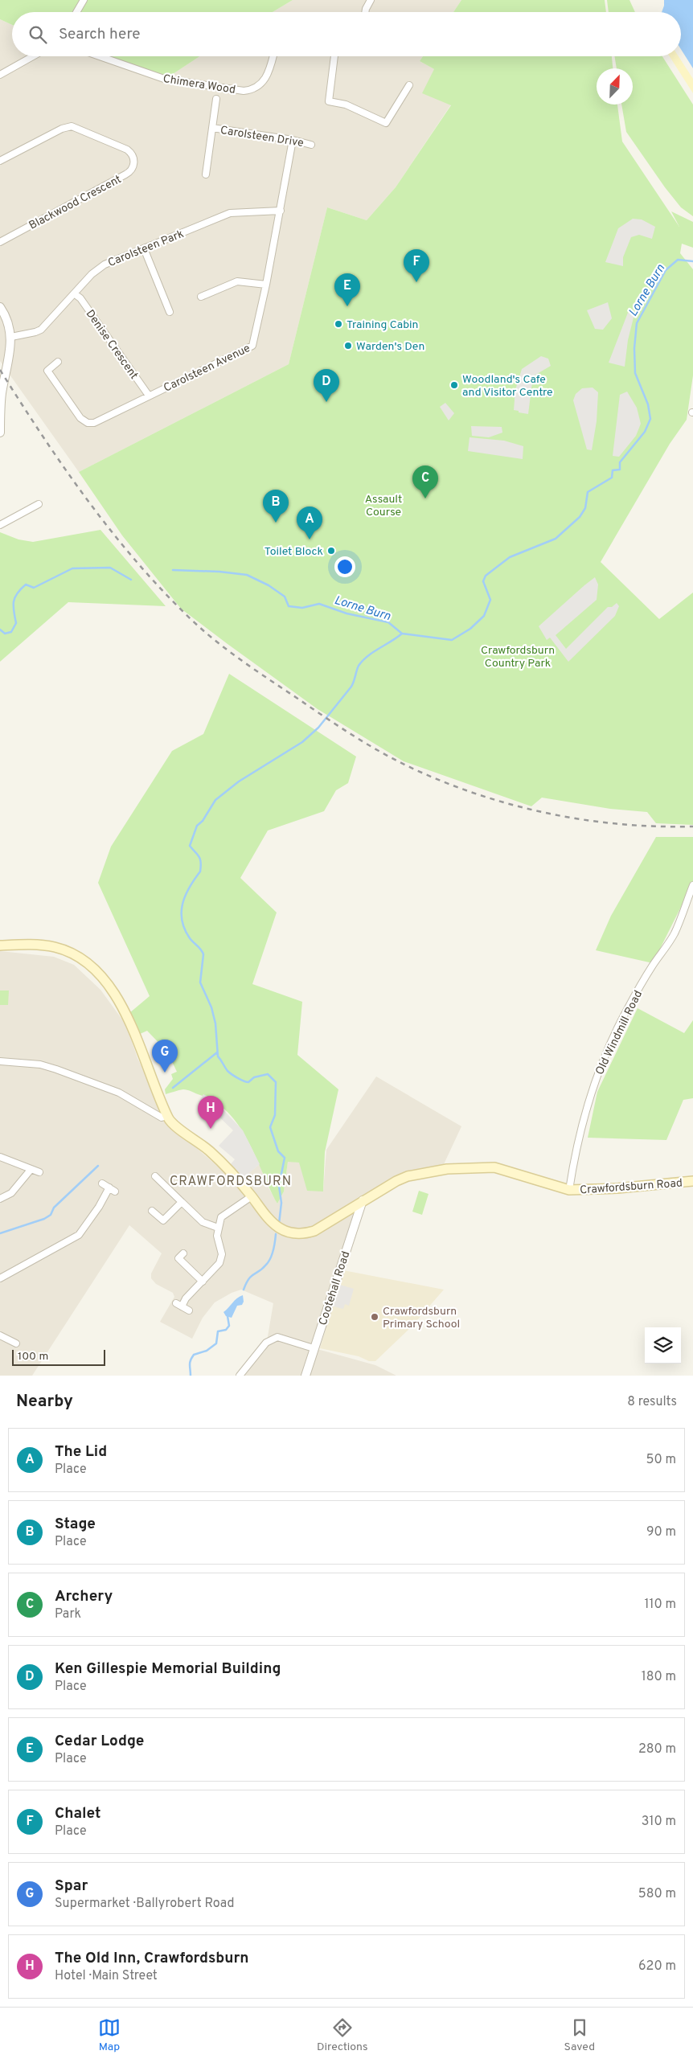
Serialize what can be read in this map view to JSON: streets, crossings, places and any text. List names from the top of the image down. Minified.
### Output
{"streets":{"main road":["Crawfordsburn Road"],"street":["Chimera Wood","Carolsteen Drive","Blackwood Crescent","Carolsteen Park","Denise Crescent","Carolsteen Avenue","Old Windmill Road","Cootehall Road"]},"crossings":[["Carolsteen Drive","Carolsteen Avenue"],["Carolsteen Park","Denise Crescent"],["Carolsteen Park","Carolsteen Avenue"],["Denise Crescent","Carolsteen Avenue"],["Old Windmill Road","Crawfordsburn Road"],["Crawfordsburn Road","Cootehall Road"]],"districts":["CRAWFORDSBURN"],"water":["Lorne Burn"],"parks":["Assault Course","Crawfordsburn Country Park"],"places":["Training Cabin","Warden's Den","Woodland's Cafe and Visitor Centre","Toilet Block","Crawfordsburn Primary School"],"scale_bar":"100 m","north":"top right","page":{"search":"Search here","pins":["F","E","D","C","B","A","G","H"],"scale":"100 m","heading":["Nearby","8 results"],"list":[{"mark":"A","name":"The Lid","note":"Place","value":"50 m"},{"mark":"B","name":"Stage","note":"Place","value":"90 m"},{"mark":"C","name":"Archery","note":"Park","value":"110 m"},{"mark":"D","name":"Ken Gillespie Memorial Building","note":"Place","value":"180 m"},{"mark":"E","name":"Cedar Lodge","note":"Place","value":"280 m"},{"mark":"F","name":"Chalet","note":"Place","value":"310 m"},{"mark":"G","name":"Spar","note":"Supermarket · Ballyrobert Road","value":"580 m"},{"mark":"H","name":"The Old Inn, Crawfordsburn","note":"Hotel · Main Street","value":"620 m"}],"nav":["Map","Directions","Saved"]}}
